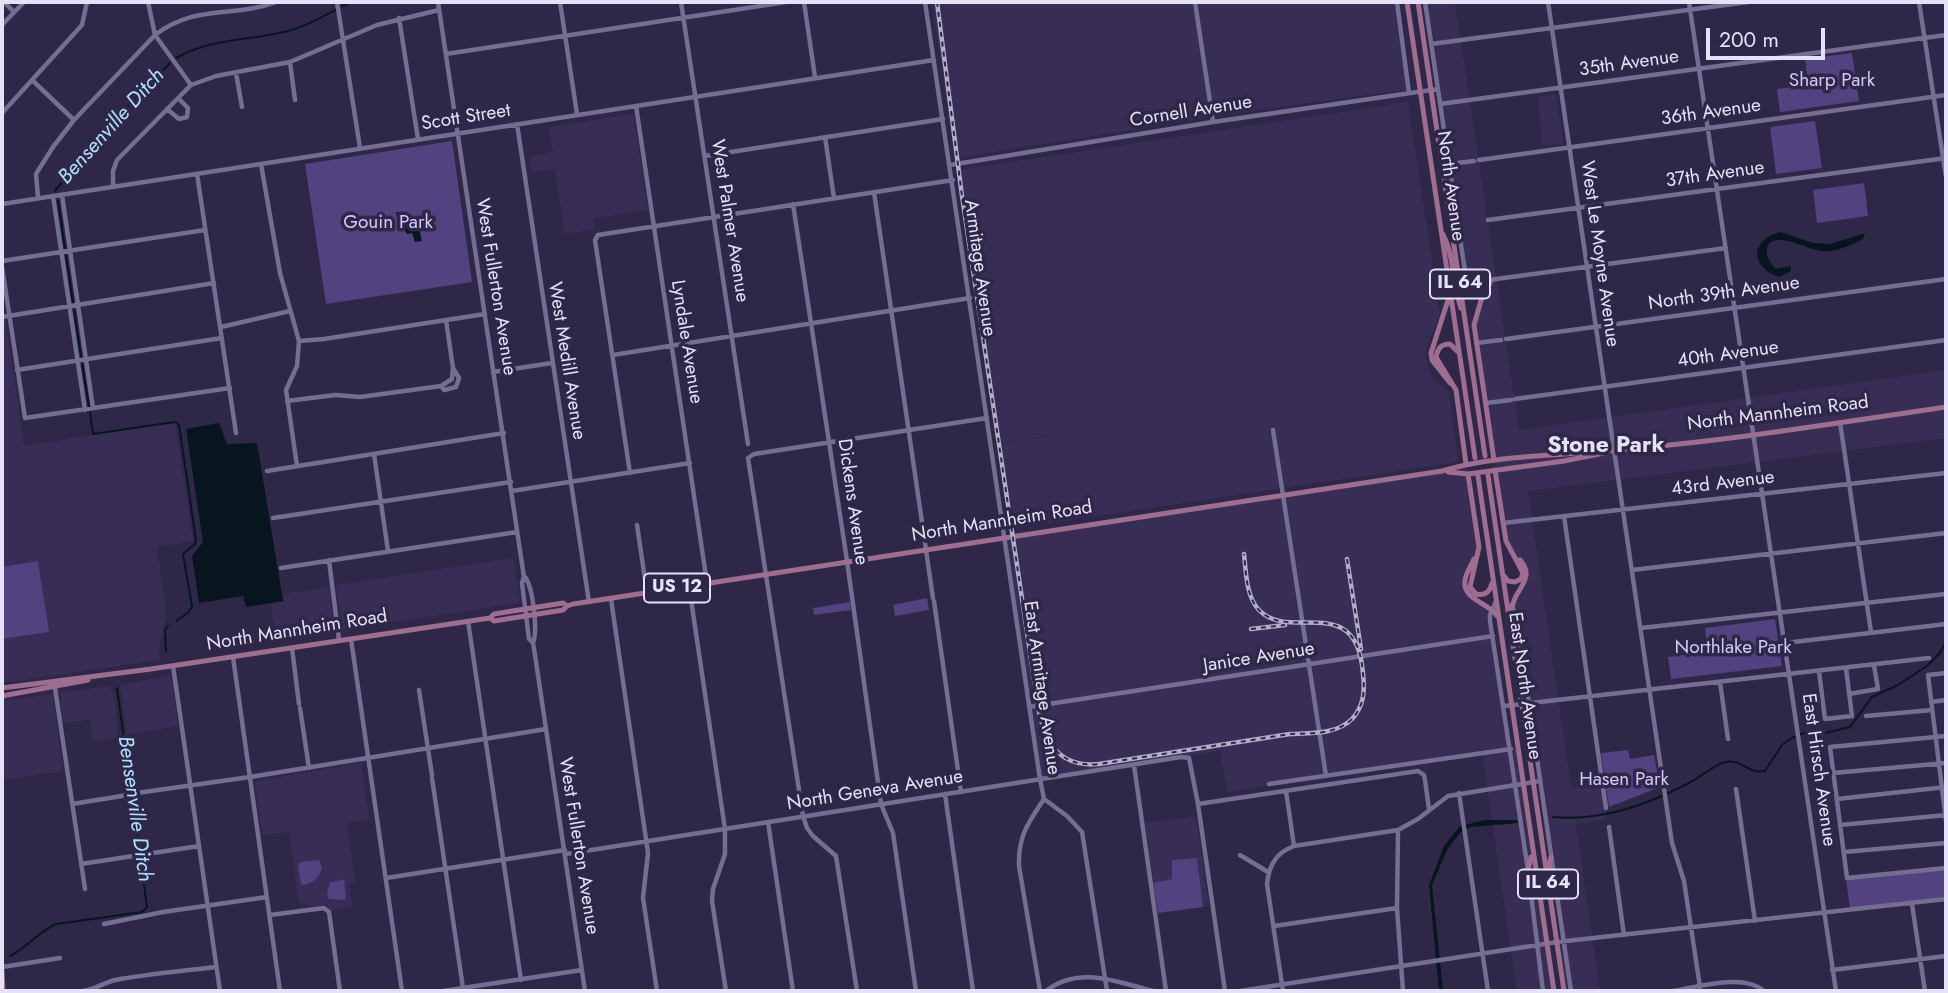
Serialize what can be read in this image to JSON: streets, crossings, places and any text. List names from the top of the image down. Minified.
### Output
{"streets":{"main road":["North Avenue","IL 64","North Mannheim Road","US 12","East North Avenue"],"street":["35th Avenue","Cornell Avenue","36th Avenue","Scott Street","37th Avenue","West Palmer Avenue","West Le Moyne Avenue","Armitage Avenue","West Fullerton Avenue","North 39th Avenue","Lyndale Avenue","40th Avenue","West Medill Avenue","43rd Avenue","Dickens Avenue","Janice Avenue","East Armitage Avenue","East Hirsch Avenue","North Geneva Avenue"]},"crossings":[["35th Avenue","North Avenue"],["35th Avenue","West Le Moyne Avenue"],["35th Avenue","East Hirsch Avenue"],["Cornell Avenue","North Avenue"],["Cornell Avenue","Armitage Avenue"],["36th Avenue","North Avenue"],["36th Avenue","West Le Moyne Avenue"],["36th Avenue","East Hirsch Avenue"],["Scott Street","West Palmer Avenue"],["Scott Street","Armitage Avenue"],["Scott Street","West Fullerton Avenue"],["Scott Street","Lyndale Avenue"],["Scott Street","West Medill Avenue"],["37th Avenue","West Le Moyne Avenue"],["37th Avenue","East Hirsch Avenue"],["West Le Moyne Avenue","North 39th Avenue"],["West Le Moyne Avenue","40th Avenue"],["West Le Moyne Avenue","North Mannheim Road"],["West Le Moyne Avenue","43rd Avenue"],["Armitage Avenue","North Mannheim Road"],["Armitage Avenue","East Armitage Avenue"],["IL 64","East North Avenue"],["West Fullerton Avenue","North Mannheim Road"],["West Fullerton Avenue","North Geneva Avenue"],["North 39th Avenue","East Hirsch Avenue"],["Lyndale Avenue","North Mannheim Road"],["40th Avenue","East Hirsch Avenue"],["West Medill Avenue","North Mannheim Road"],["North Mannheim Road","Dickens Avenue"],["North Mannheim Road","East Armitage Avenue"],["North Mannheim Road","East Hirsch Avenue"],["43rd Avenue","East Hirsch Avenue"],["Dickens Avenue","North Geneva Avenue"],["Janice Avenue","East North Avenue"],["Janice Avenue","East Armitage Avenue"],["East Armitage Avenue","North Geneva Avenue"]],"districts":["Stone Park"],"water":["Bensenville Ditch"],"parks":["Sharp Park","Gouin Park","Northlake Park","Hasen Park"],"scale_bar":"200 m"}
